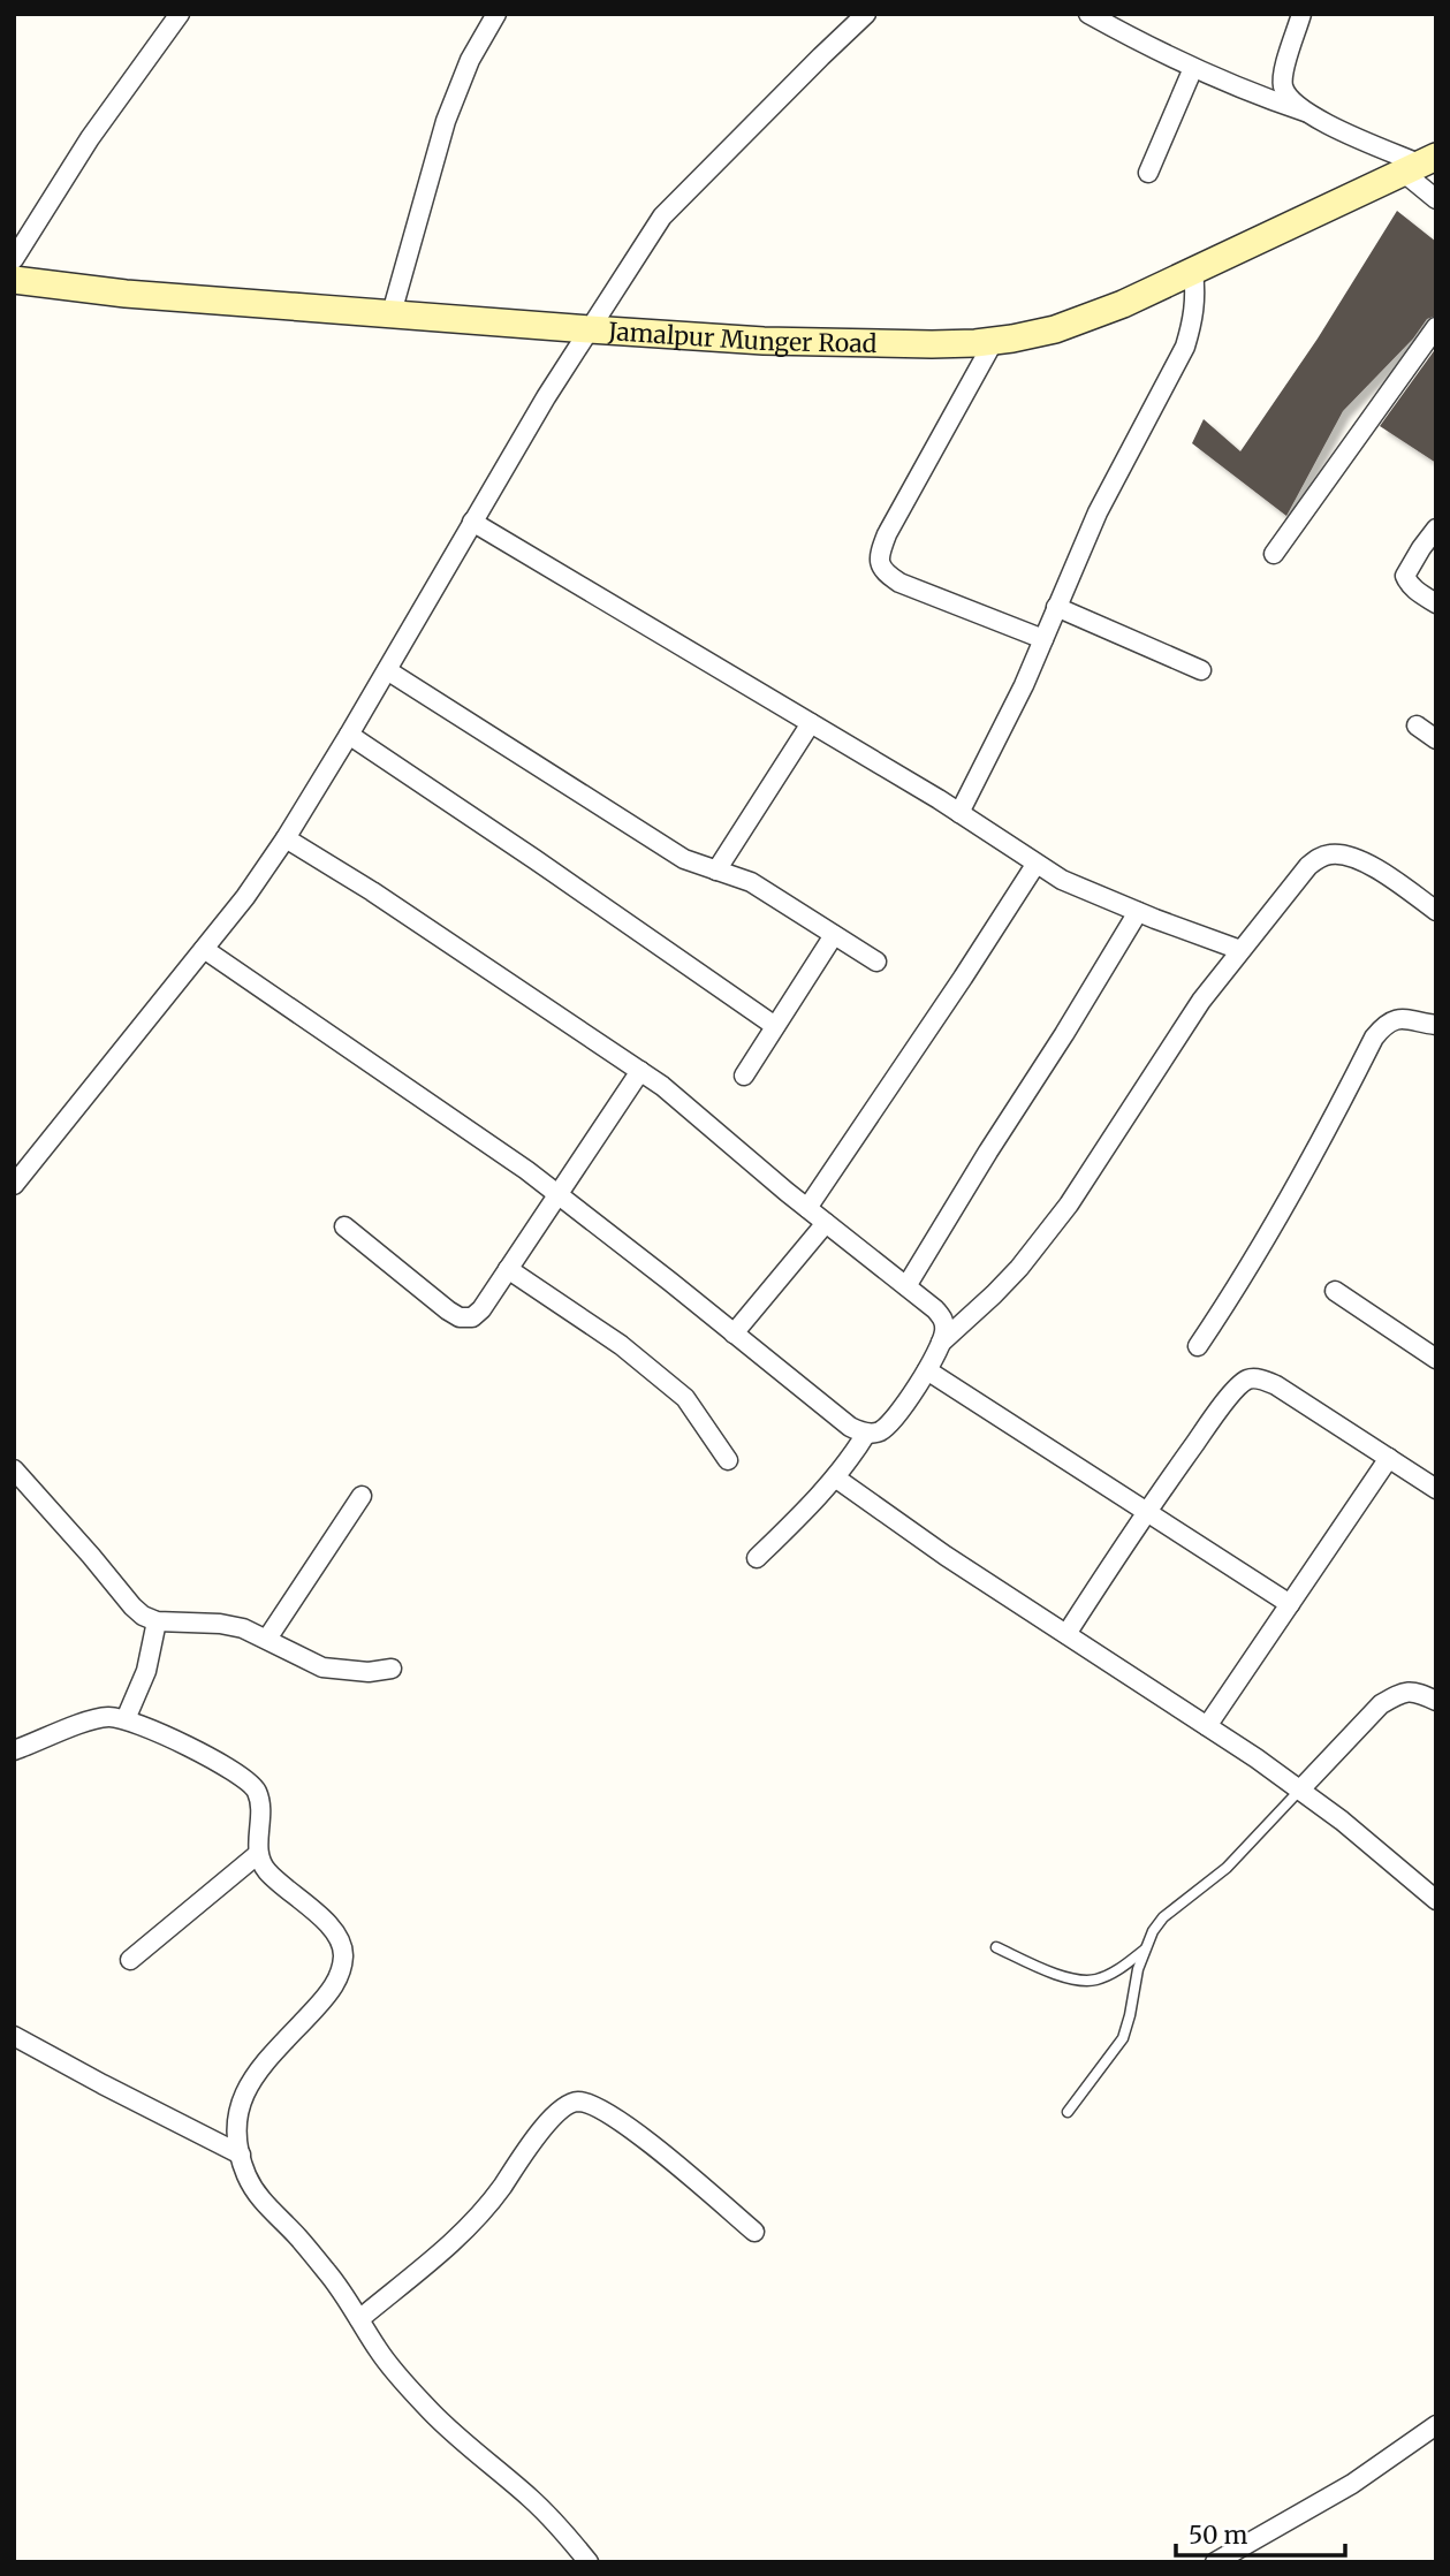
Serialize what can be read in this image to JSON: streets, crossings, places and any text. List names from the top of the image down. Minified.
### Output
{"streets":{"street":["Jamalpur Munger Road"]},"scale_bar":"50 m"}
